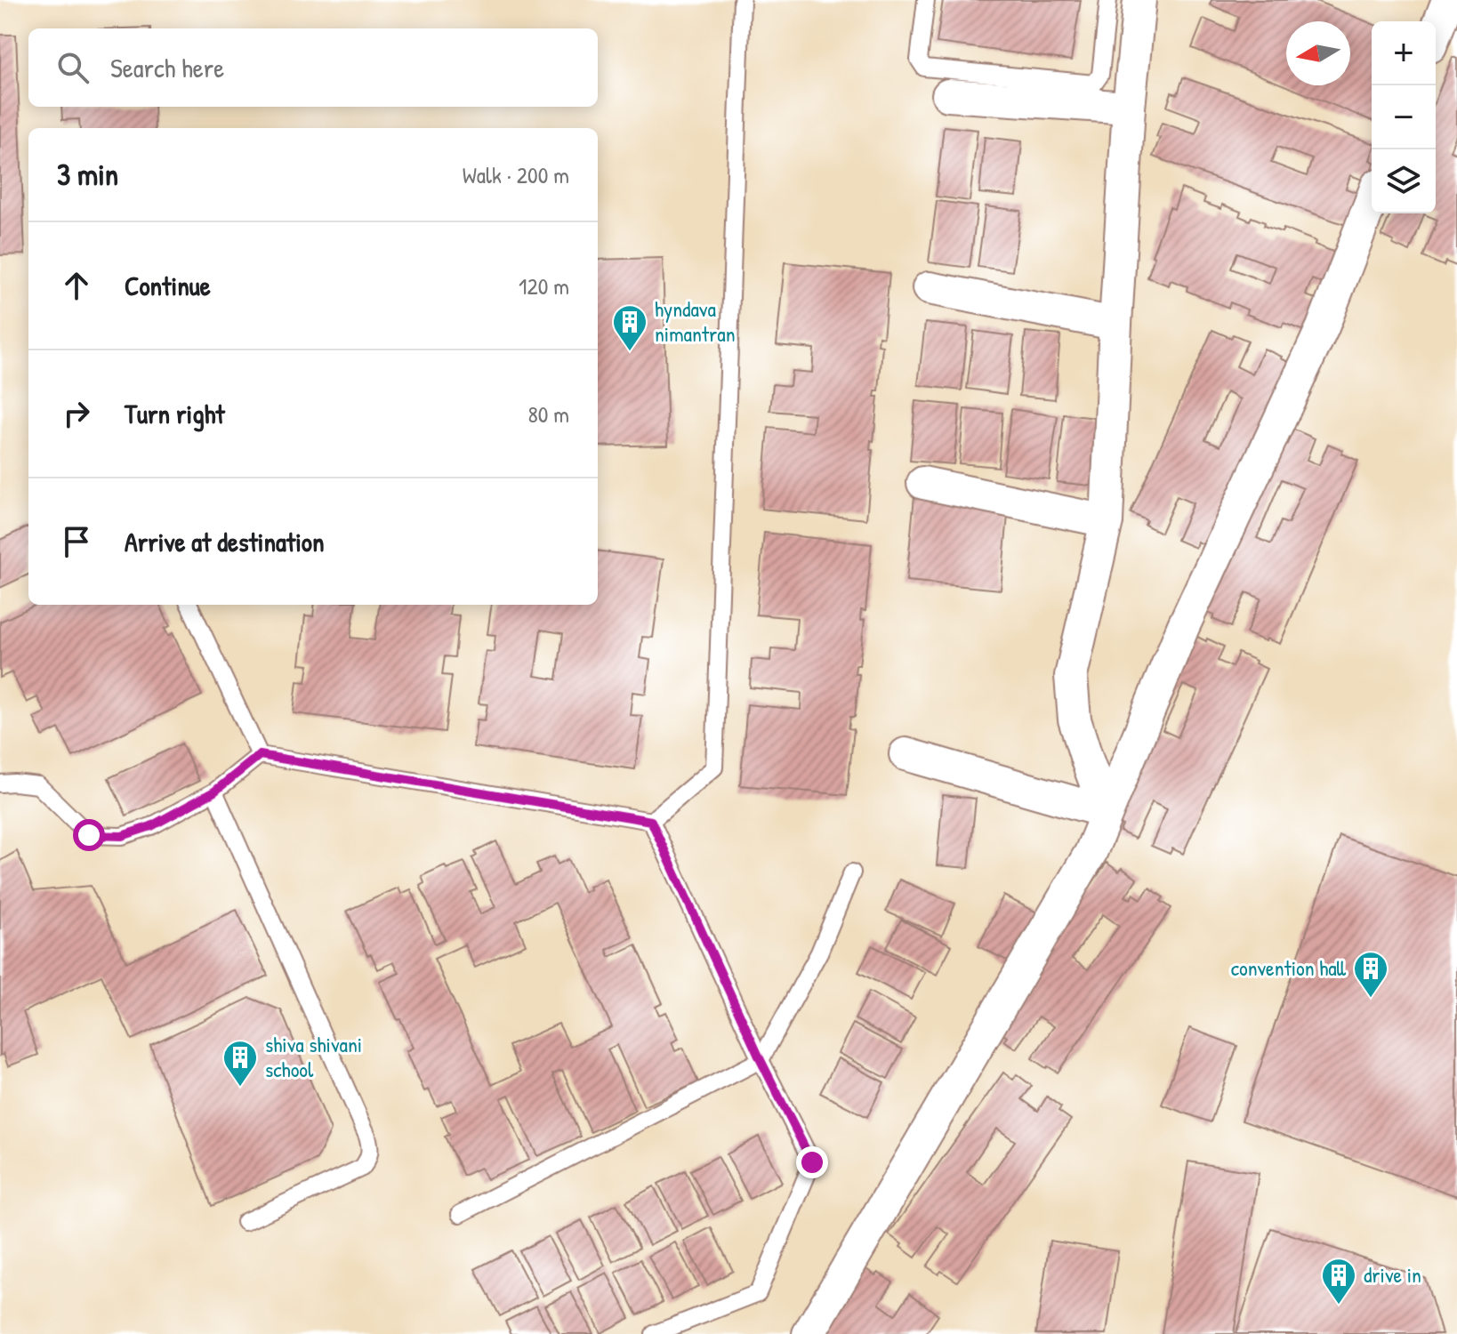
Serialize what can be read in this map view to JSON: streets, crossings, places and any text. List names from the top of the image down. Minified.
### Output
{"places":{"building":["hyndava nimantran","convention hall","shiva shivani school","drive in"]},"north":"left","page":{"map_buttons":["+","−"],"search":"Search here","heading":["3 min","Walk · 200 m"],"list":[["Continue","120 m"],["Turn right","80 m"],"Arrive at destination"]}}
